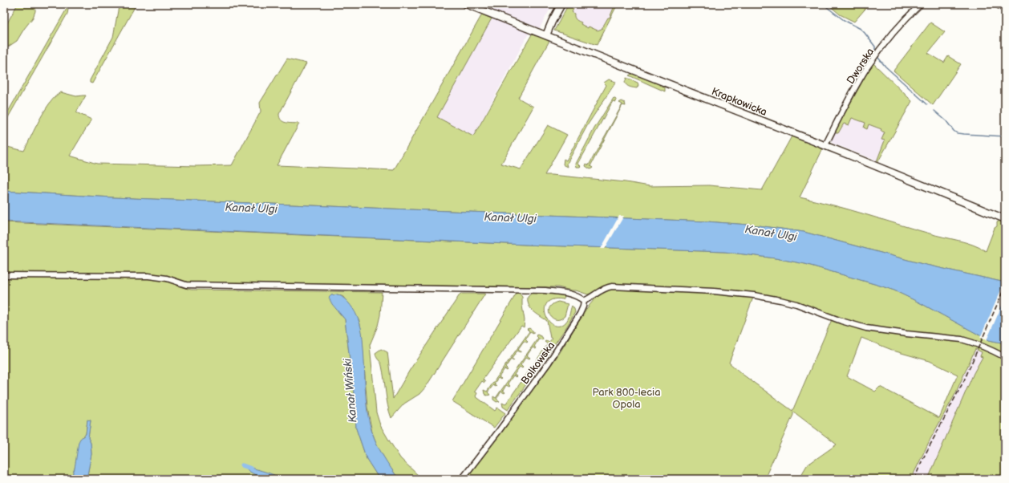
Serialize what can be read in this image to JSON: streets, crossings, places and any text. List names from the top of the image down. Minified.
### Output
{"streets":{"street":["Dworska","Krapkowicka","Bolkowska"]},"crossings":[["Dworska","Krapkowicka"]],"water":["Kanał Ulgi","Kanał Wiński"],"parks":["Park 800-lecia Opola"]}
